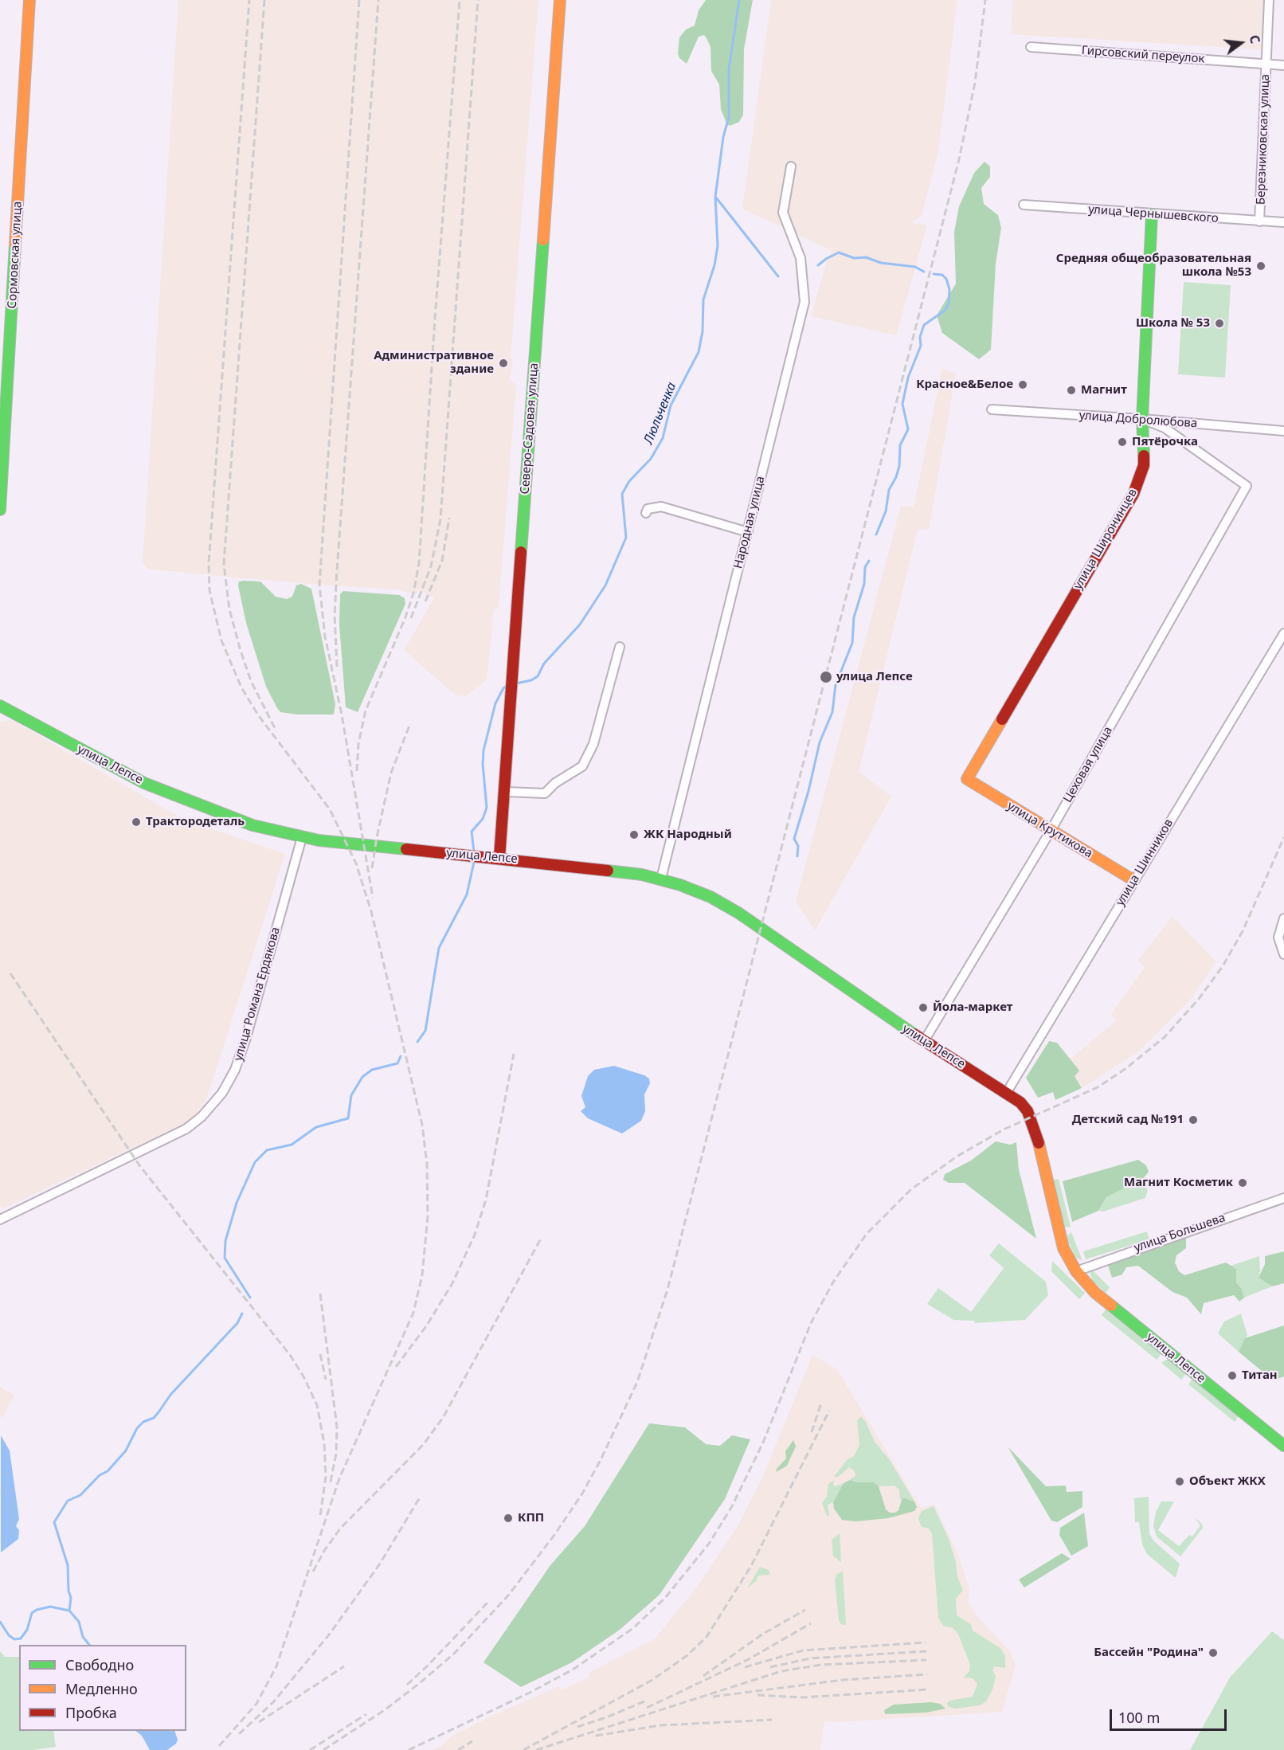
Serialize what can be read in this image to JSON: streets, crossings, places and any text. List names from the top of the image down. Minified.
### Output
{"streets":{"street":["Гирсовский переулок","Березниковская улица","улица Чернышевского","Сормовская улица","улица Добролюбова","Северо-Садовая улица","Народная улица","улица Широнинцев","улица Лепсе","Цеховая улица","улица Крутикова","улица Шинников","улица Романа Ердякова","улица Большева"]},"crossings":[["Гирсовский переулок","Березниковская улица"],["Березниковская улица","улица Чернышевского"],["улица Чернышевского","улица Широнинцев"],["улица Добролюбова","улица Широнинцев"],["улица Добролюбова","Цеховая улица"],["Северо-Садовая улица","улица Лепсе"],["Народная улица","улица Лепсе"],["улица Широнинцев","Цеховая улица"],["улица Широнинцев","улица Крутикова"],["улица Лепсе","Цеховая улица"],["улица Лепсе","улица Шинников"],["улица Лепсе","улица Романа Ердякова"],["улица Лепсе","улица Большева"],["Цеховая улица","улица Крутикова"],["улица Крутикова","улица Шинников"]],"water":["Люльченка"],"places":["Средняя общеобразовательная школа №53","Школа № 53","Административное здание","Красное&Белое","Магнит","Пятёрочка","улица Лепсе","Трактородеталь","ЖК Народный","Йола-маркет","Детский сад №191","Магнит Косметик","Титан","Объект ЖКХ","КПП","Бассейн \"Родина\""],"legend":["Свободно","Медленно","Пробка"],"scale_bar":"100 m","north":"right"}
